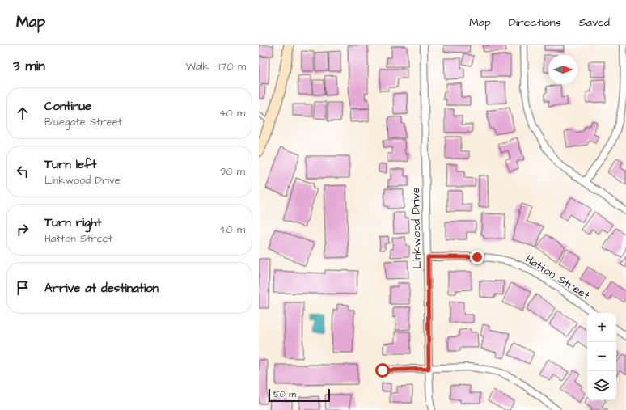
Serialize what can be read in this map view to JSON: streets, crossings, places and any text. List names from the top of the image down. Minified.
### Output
{"streets":{"street":["Linkwood Drive","Hatton Street"]},"crossings":[["Linkwood Drive","Hatton Street"]],"scale_bar":"50 m","north":"right","page":{"header":"Map","nav":["Map","Directions","Saved"],"heading":["3 min","Walk · 170 m"],"list":[["Continue","Bluegate Street","40 m"],["Turn left","Linkwood Drive","90 m"],["Turn right","Hatton Street","40 m"],"Arrive at destination"],"map_buttons":["+","−"],"scale":"50 m"}}
